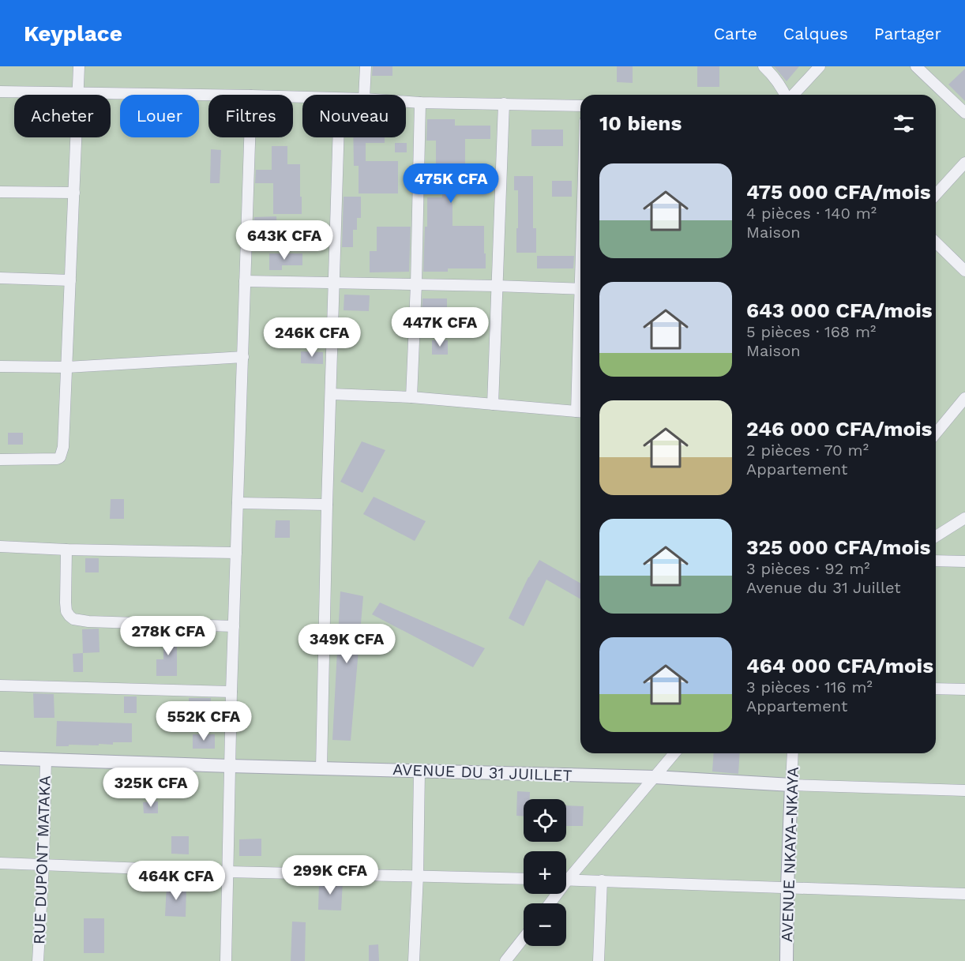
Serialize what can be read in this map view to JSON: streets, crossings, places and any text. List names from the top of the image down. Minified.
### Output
{"streets":{"street":["AVENUE DU 31 JUILLET","AVENUE NKAYA-NKAYA","RUE DUPONT MATAKA"]},"crossings":[["AVENUE DU 31 JUILLET","AVENUE NKAYA-NKAYA"],["AVENUE DU 31 JUILLET","RUE DUPONT MATAKA"]],"page":{"header":"Keyplace","nav":["Carte","Calques","Partager"],"chip":["Acheter","Louer","Filtres","Nouveau"],"heading":"10 biens","list":[{"name":"475 000 CFA/mois","note":"4 pièces · 140 m² · Maison"},{"name":"643 000 CFA/mois","note":"5 pièces · 168 m² · Maison"},{"name":"246 000 CFA/mois","note":"2 pièces · 70 m² · Appartement"},{"name":"325 000 CFA/mois","note":"3 pièces · 92 m² · Avenue du 31 Juillet"},{"name":"464 000 CFA/mois","note":"3 pièces · 116 m² · Appartement"}],"price":["475K CFA","643K CFA","447K CFA","246K CFA","278K CFA","349K CFA","552K CFA","325K CFA","299K CFA","464K CFA"],"map_buttons":["+","−"]}}
